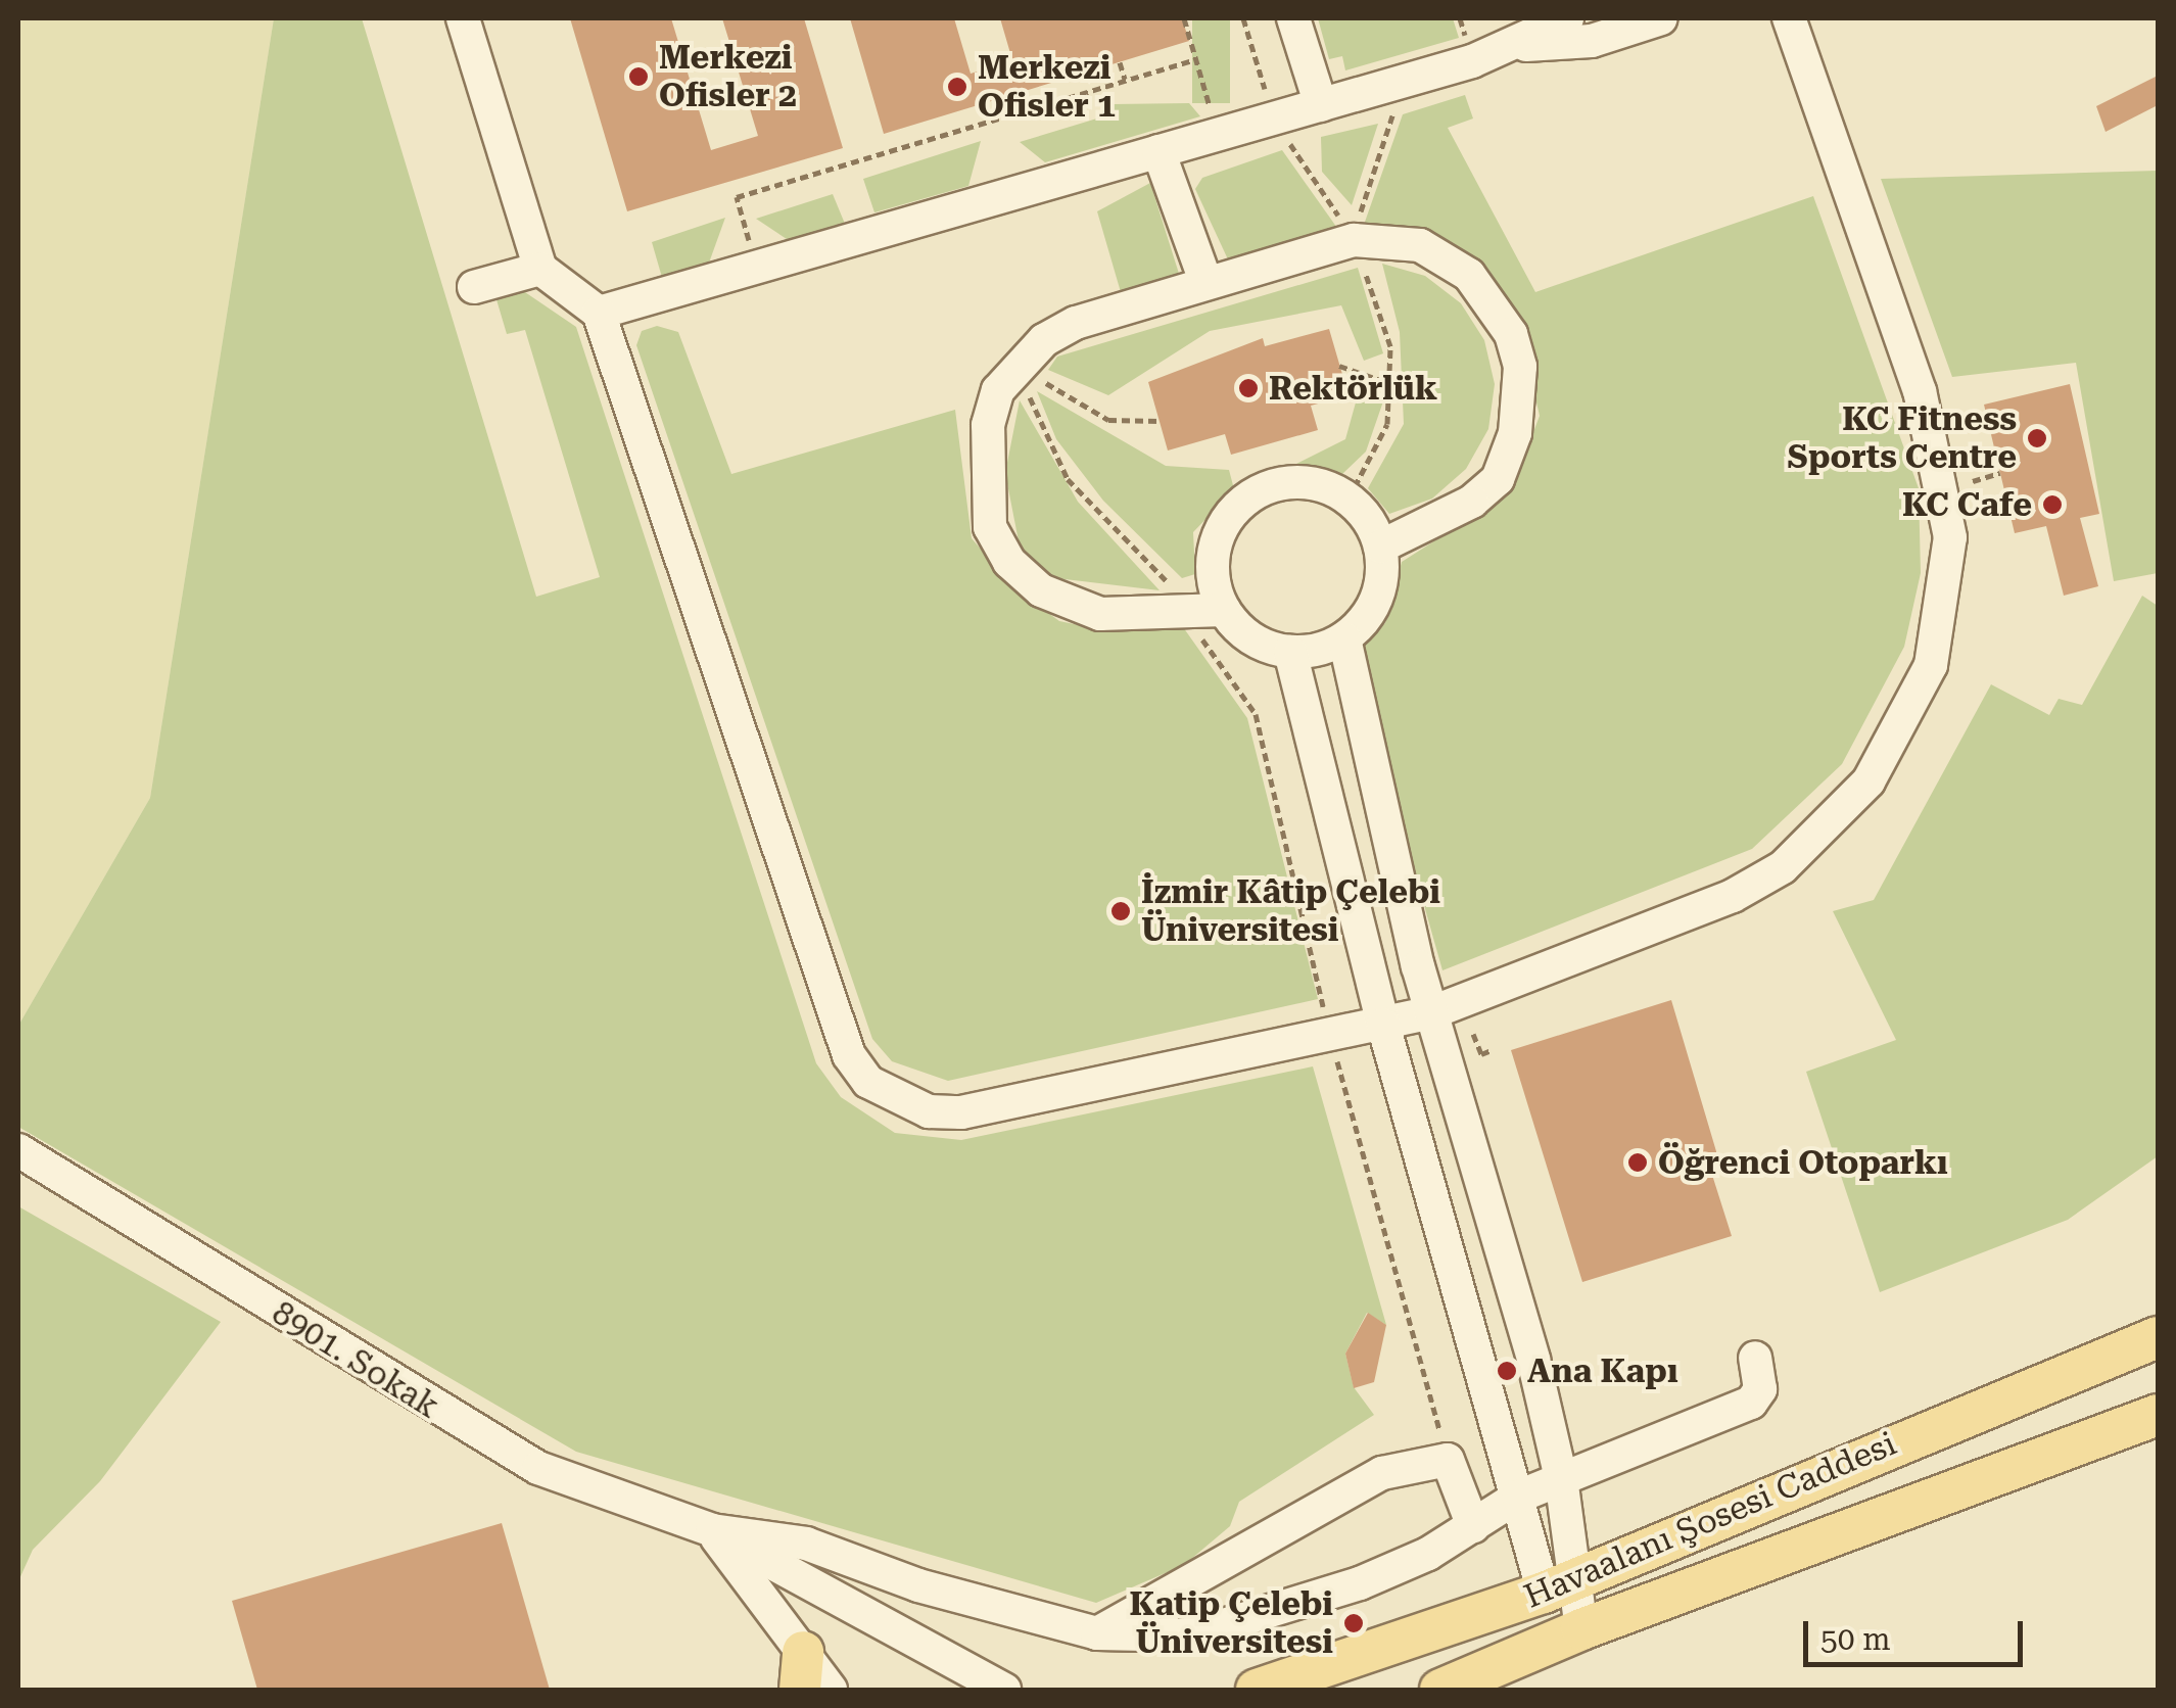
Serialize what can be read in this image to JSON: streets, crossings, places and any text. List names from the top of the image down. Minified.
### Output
{"streets":{"main road":["Havaalanı Şosesi Caddesi"],"street":["8901. Sokak"]},"places":["Merkezi Ofisler 2","Merkezi Ofisler 1","Rektörlük","KC Fitness Sports Centre","KC Cafe","İzmir Kâtip Çelebi Üniversitesi","Öğrenci Otoparkı","Ana Kapı","Katip Çelebi Üniversitesi"],"scale_bar":"50 m"}
